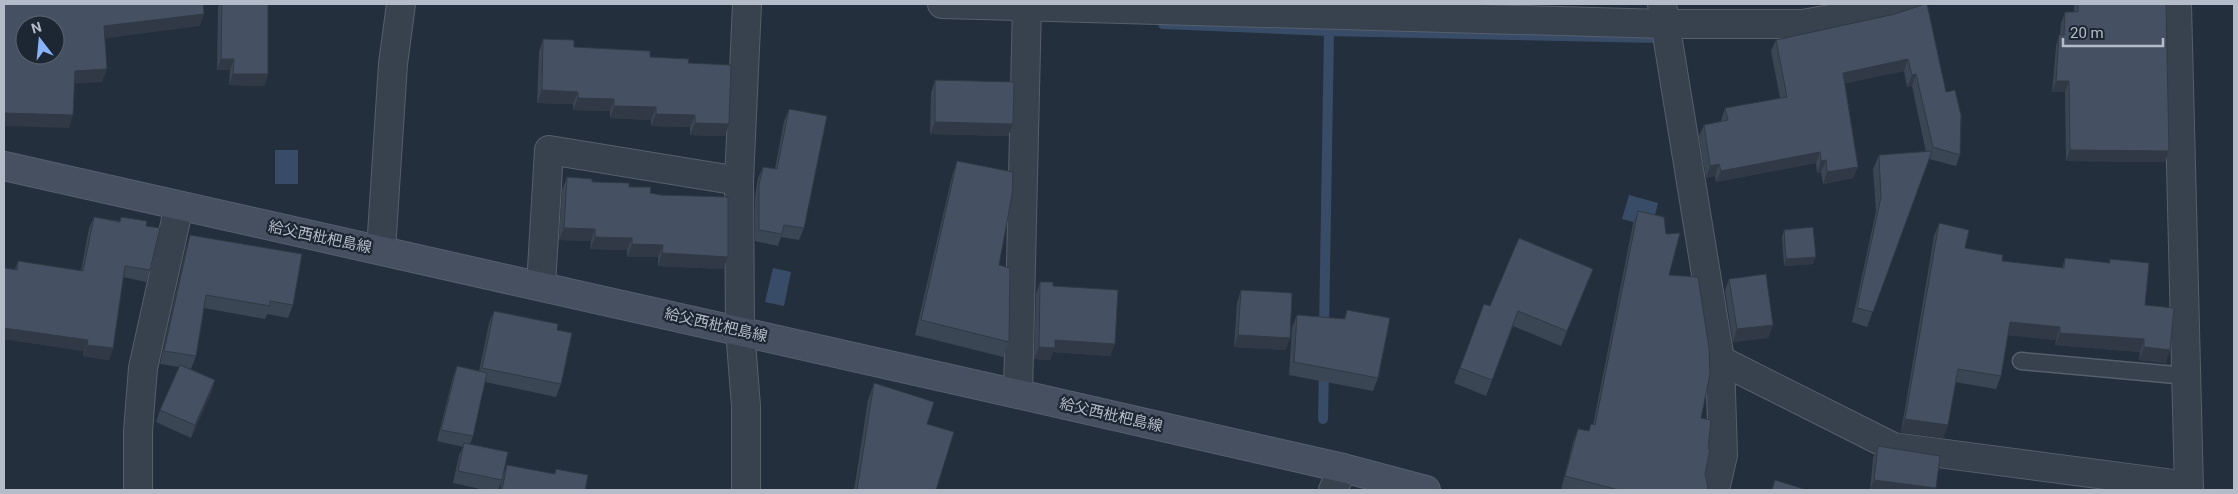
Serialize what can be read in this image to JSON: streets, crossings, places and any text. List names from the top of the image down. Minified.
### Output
{"streets":{"main road":["給父西枇杷島線"]},"scale_bar":"20 m","north":"top"}
